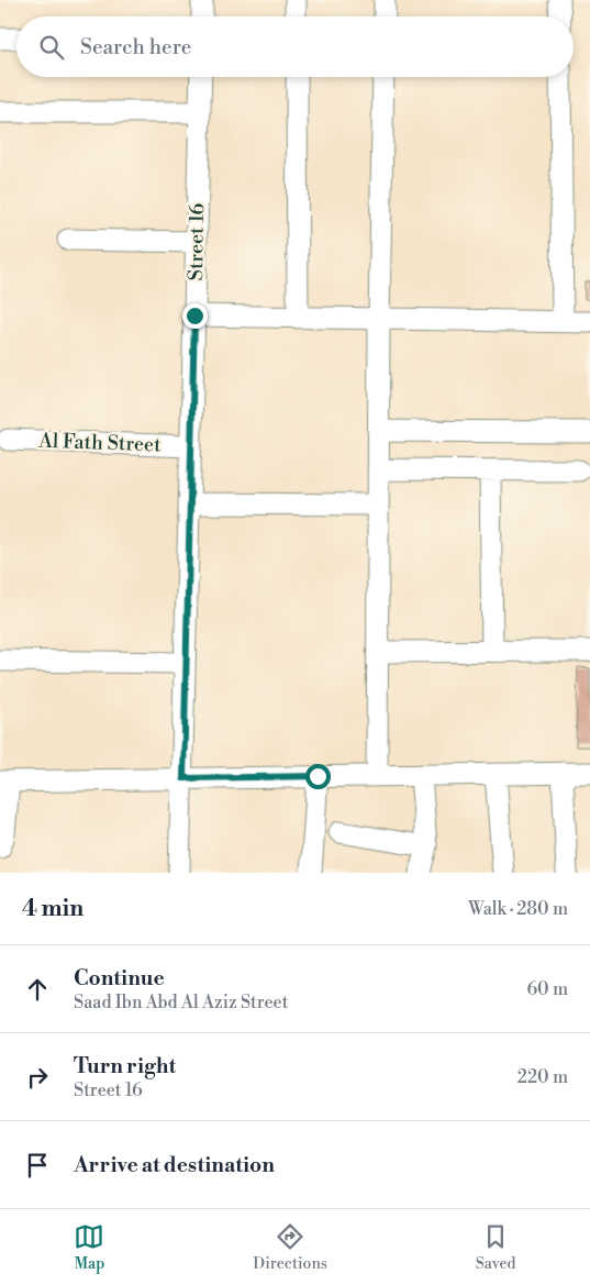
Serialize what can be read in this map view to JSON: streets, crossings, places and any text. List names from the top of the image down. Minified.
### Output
{"streets":{"street":["Street 16","Al Fath Street"]},"crossings":[["Street 16","Al Fath Street"]],"page":{"search":"Search here","heading":["4 min","Walk · 280 m"],"list":[["Continue","Saad Ibn Abd Al Aziz Street","60 m"],["Turn right","Street 16","220 m"],"Arrive at destination"],"nav":["Map","Directions","Saved"]}}
